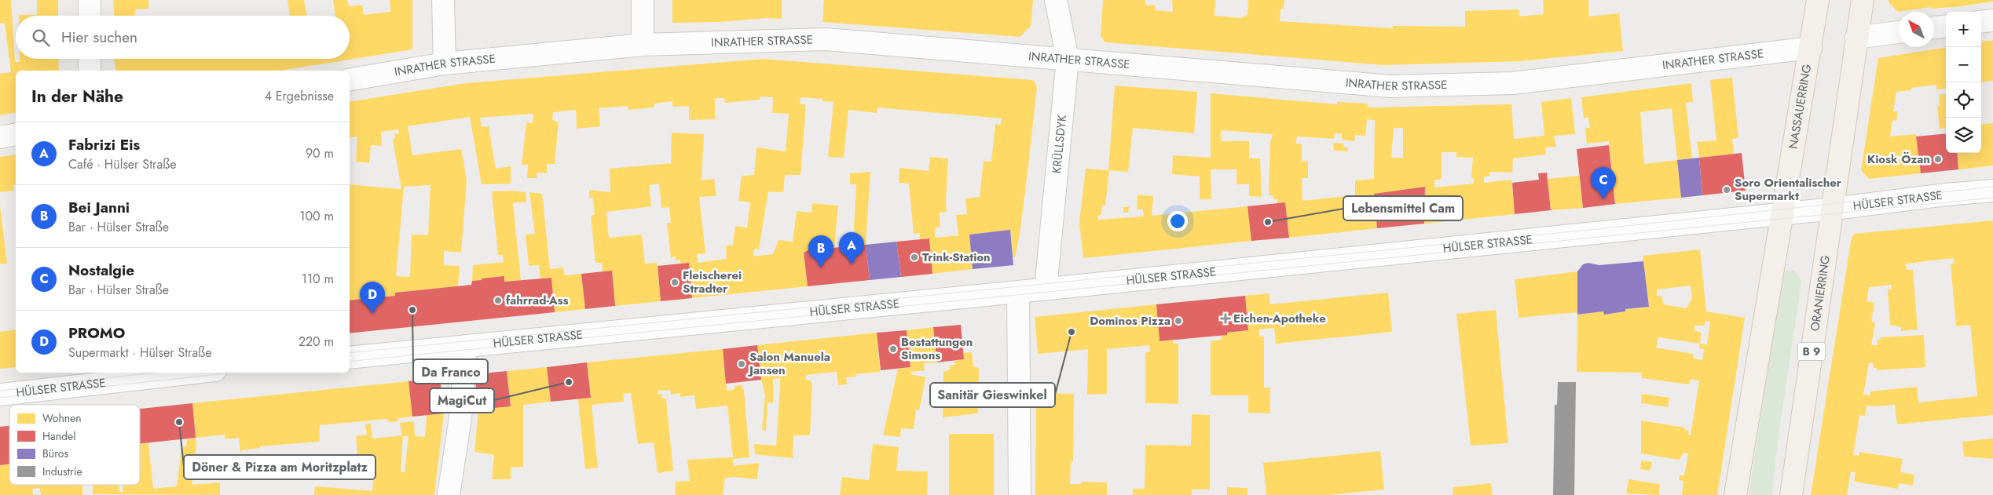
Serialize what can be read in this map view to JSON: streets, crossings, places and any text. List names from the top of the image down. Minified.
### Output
{"streets":{"main road":["NASSAUERRING","ORANIERRING","B 9"],"street":["INRATHER STRASSE","KRÜLLSDYK","HÜLSER STRASSE"]},"crossings":[["INRATHER STRASSE","NASSAUERRING"],["INRATHER STRASSE","KRÜLLSDYK"],["NASSAUERRING","HÜLSER STRASSE"],["KRÜLLSDYK","HÜLSER STRASSE"],["HÜLSER STRASSE","ORANIERRING"],["HÜLSER STRASSE","B 9"],["ORANIERRING","B 9"]],"places":{"other":["Kiosk Özan","Soro Orientalischer Supermarkt","Lebensmittel Cam","Trink-Station","Fleischerei Stradter","fahrrad-Ass","Da Franco","Dominos Pizza","Sanitär Gieswinkel","Bestattungen Simons","Salon Manuela Jansen","MagiCut","Döner & Pizza am Moritzplatz"],"health":["Eichen-Apotheke"]},"legend":["Wohnen","Handel","Büros","Industrie"],"north":"top left","page":{"map_buttons":["+","−"],"search":"Hier suchen","heading":["In der Nähe","4 Ergebnisse"],"list":[{"mark":"A","name":"Fabrizi Eis","note":"Café · Hülser Straße","value":"90 m"},{"mark":"B","name":"Bei Janni","note":"Bar · Hülser Straße","value":"100 m"},{"mark":"C","name":"Nostalgie","note":"Bar · Hülser Straße","value":"110 m"},{"mark":"D","name":"PROMO","note":"Supermarkt · Hülser Straße","value":"220 m"}],"pins":["C","A","B","D"]}}
